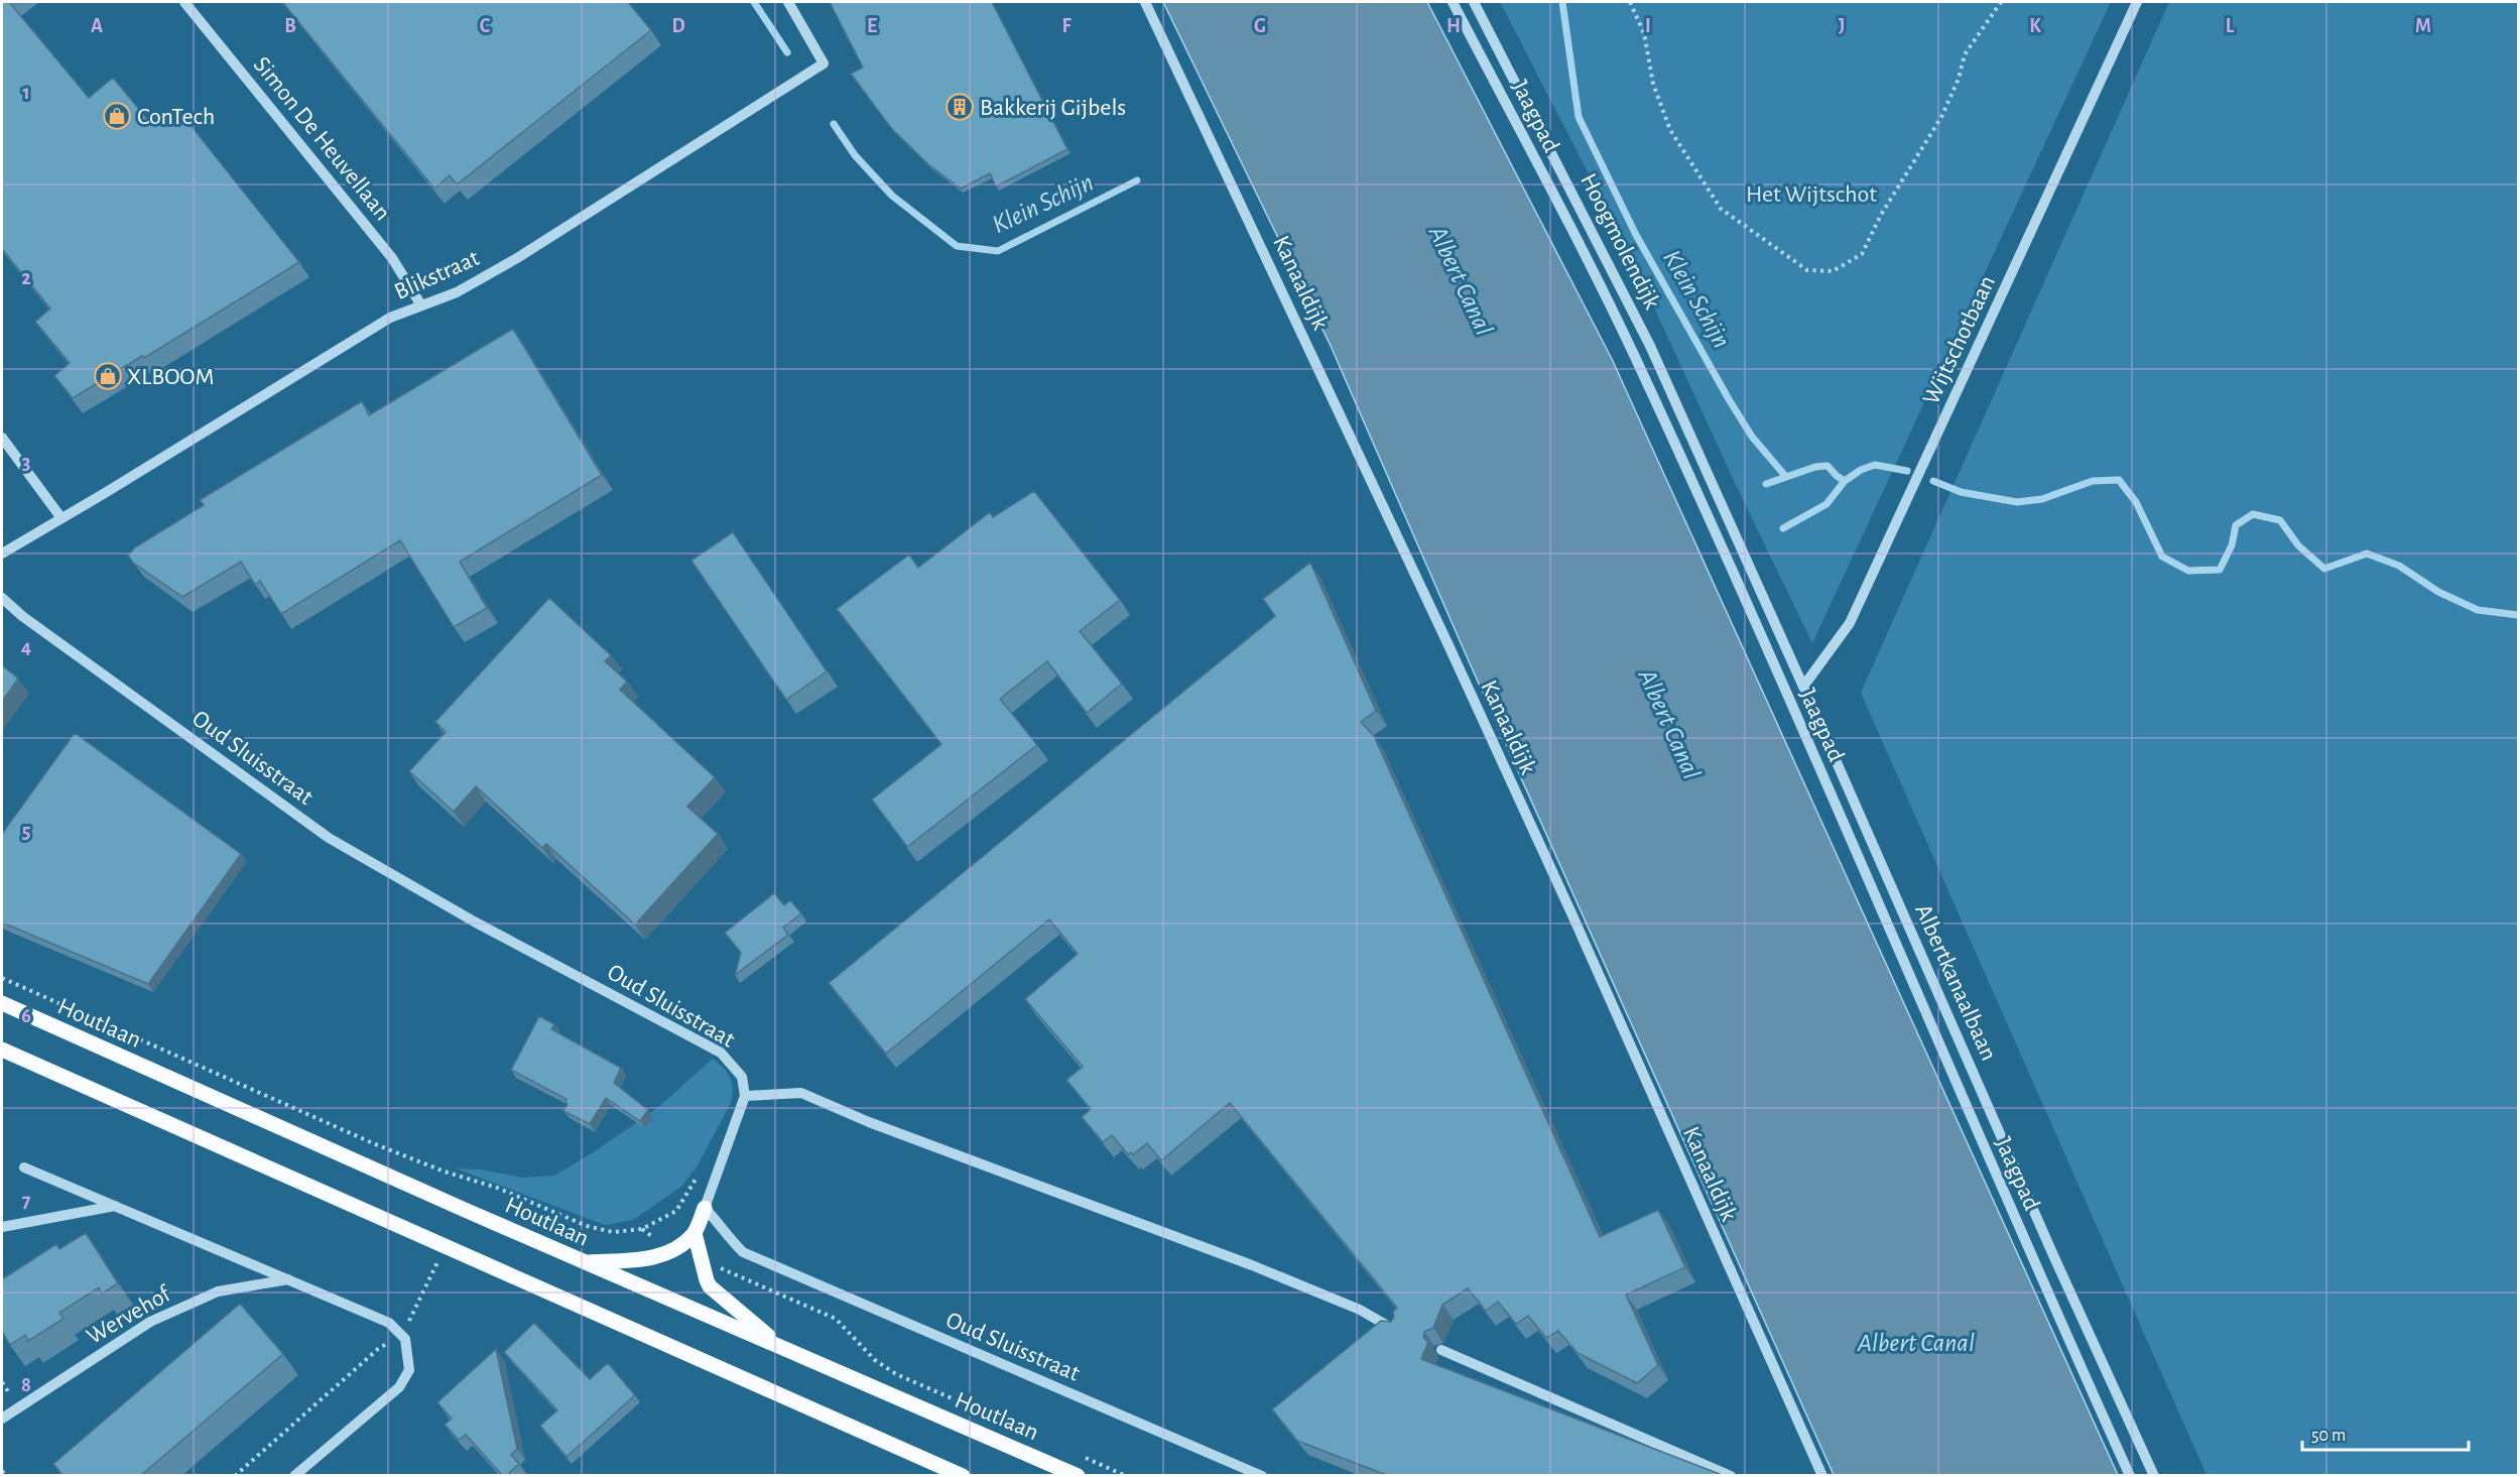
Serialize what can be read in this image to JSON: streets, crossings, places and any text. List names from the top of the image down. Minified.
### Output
{"streets":{"main road":["Houtlaan"],"street":["Jaagpad","Simon De Heuvellaan","Hoogmolendijk","Blikstraat","Kanaaldijk","Wijtschotbaan","Oud Sluisstraat","Albertkanaalbaan","Wervehof"]},"crossings":[["Simon De Heuvellaan","Blikstraat"],["Hoogmolendijk","Albertkanaalbaan"],["Wijtschotbaan","Albertkanaalbaan"]],"water":["Klein Schijn","Albert Canal"],"parks":["Het Wijtschot"],"places":{"building":["Bakkerij Gijbels"],"shop":["ConTech","XLBOOM"]},"scale_bar":"50 m","grid":{"columns":["A","B","C","D","E","F","G","H","I","J","K","L","M"],"rows":["1","2","3","4","5","6","7","8"]}}
